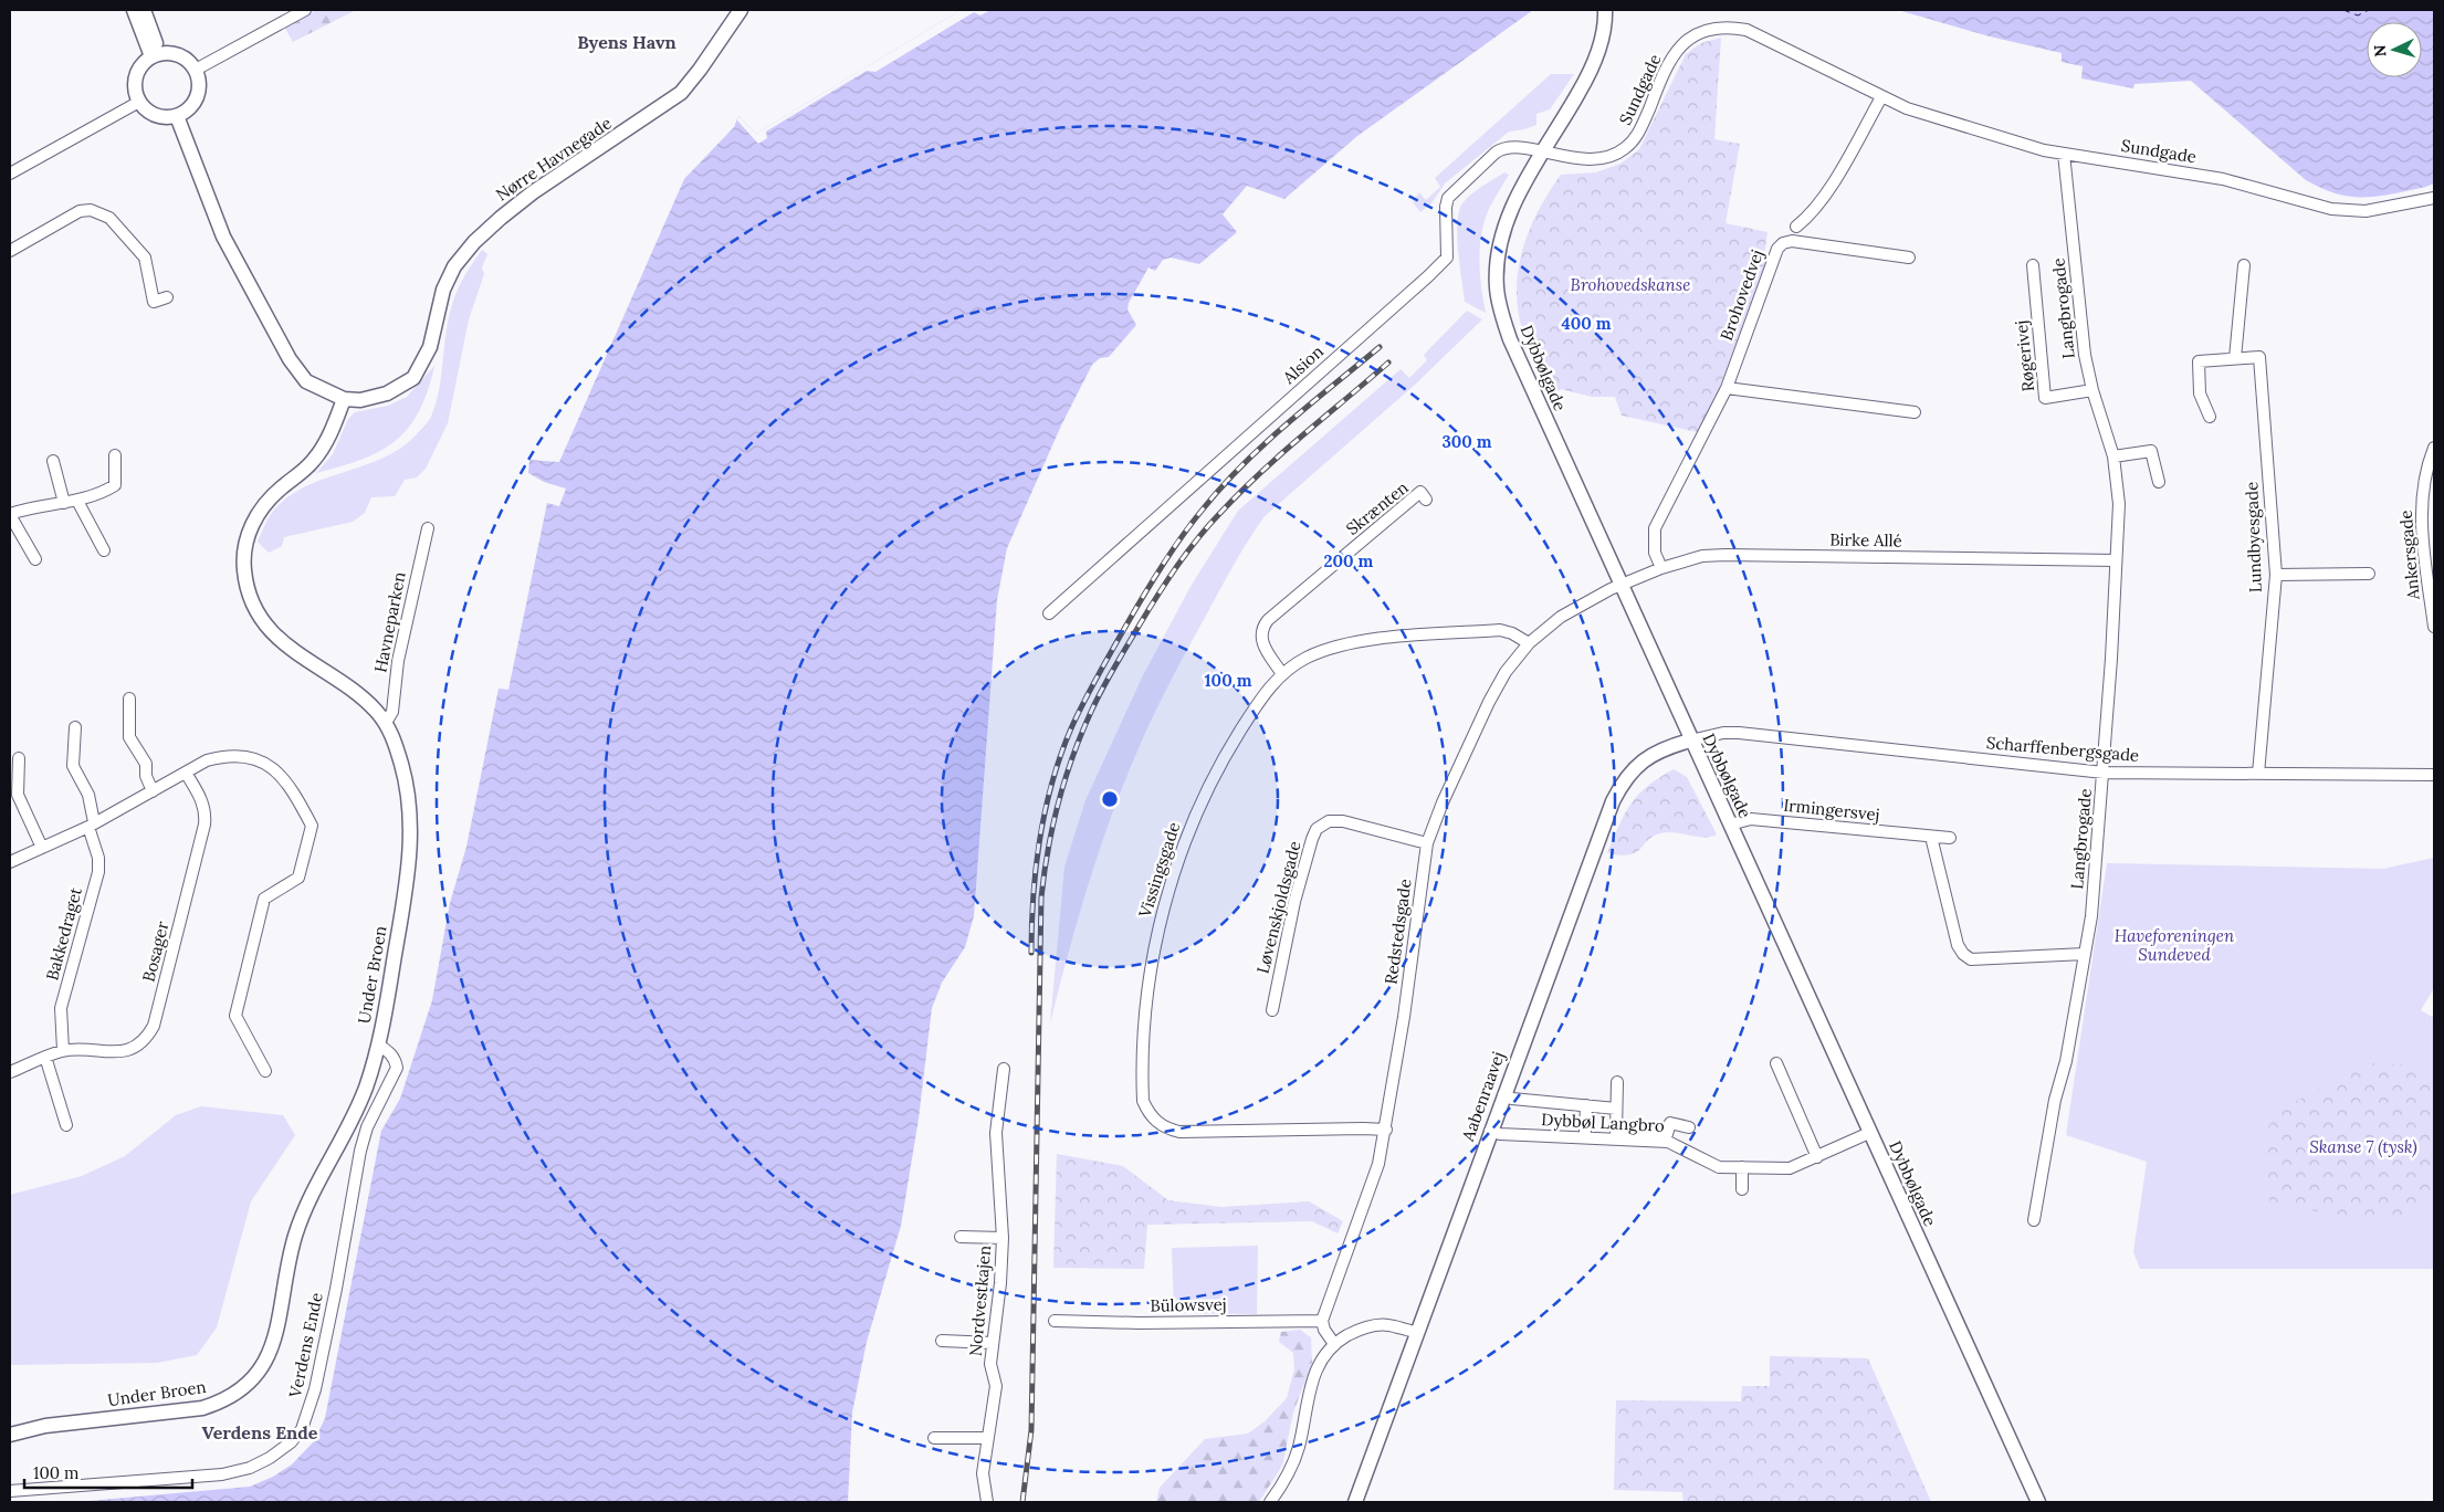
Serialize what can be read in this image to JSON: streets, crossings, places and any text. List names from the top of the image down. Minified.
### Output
{"streets":{"street":["Sundgade","Nørre Havnegade","Brohovedvej","Langbrogade","Røgerivej","Alsion","Dybbølgade","Skrænten","Lundbyesgade","Birke Allé","Ankersgade","Havneparken","Scharffenbergsgade","Irmingersvej","Vissingsgade","Løvenskjoldsgade","Redstedsgade","Bakkedraget","Bosager","Under Broen","Aabenraavej","Dybbøl Langbro","Nordvestkajen","Bülowsvej","Verdens Ende"]},"crossings":[["Sundgade","Langbrogade"],["Sundgade","Alsion"],["Sundgade","Dybbølgade"],["Nørre Havnegade","Under Broen"],["Brohovedvej","Birke Allé"],["Langbrogade","Røgerivej"],["Langbrogade","Birke Allé"],["Langbrogade","Scharffenbergsgade"],["Alsion","Dybbølgade"],["Dybbølgade","Birke Allé"],["Dybbølgade","Scharffenbergsgade"],["Dybbølgade","Irmingersvej"],["Dybbølgade","Redstedsgade"],["Dybbølgade","Aabenraavej"],["Dybbølgade","Dybbøl Langbro"],["Skrænten","Vissingsgade"],["Lundbyesgade","Scharffenbergsgade"],["Birke Allé","Redstedsgade"],["Havneparken","Under Broen"],["Scharffenbergsgade","Aabenraavej"],["Vissingsgade","Redstedsgade"],["Løvenskjoldsgade","Redstedsgade"],["Redstedsgade","Bülowsvej"],["Bakkedraget","Bosager"],["Under Broen","Verdens Ende"],["Aabenraavej","Dybbøl Langbro"]],"districts":["Byens Havn","Verdens Ende"],"parks":["Brohovedskanse","Haveforeningen Sundeved","Skanse 7 (tysk)"],"scale_bar":"100 m","north":"left","rings":["400 m","300 m","200 m","100 m"]}
